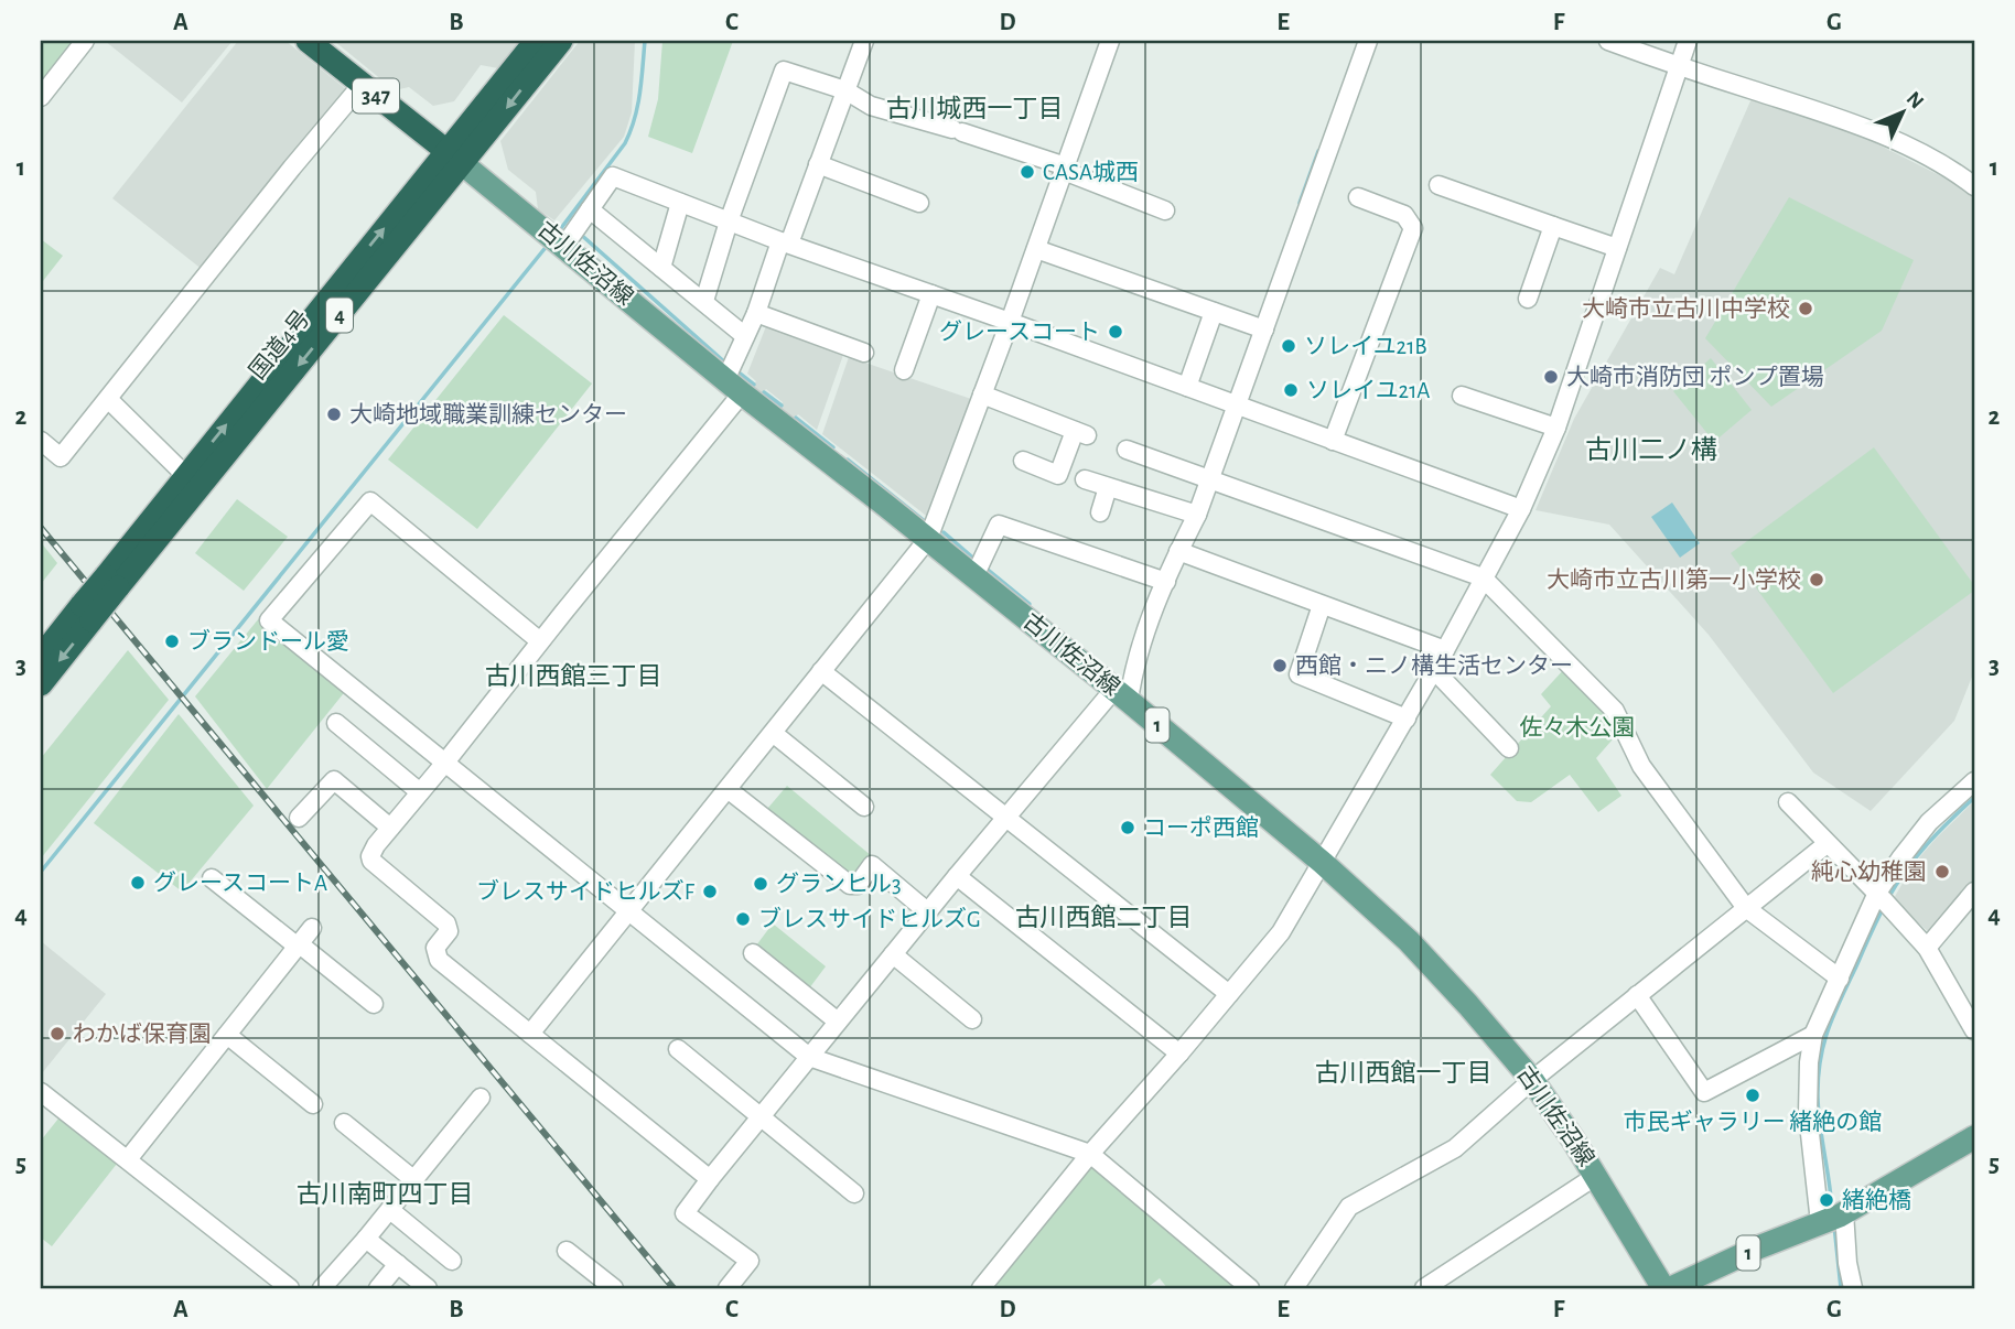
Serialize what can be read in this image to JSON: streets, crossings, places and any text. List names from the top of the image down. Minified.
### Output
{"streets":{"highway":["347","4","国道4号"],"main road":["古川佐沼線","1"]},"crossings":[["347","古川佐沼線"],["347","国道4号"],["古川佐沼線","国道4号"]],"districts":["古川城西一丁目","古川二ノ構","古川西館三丁目","古川西館二丁目","古川西館一丁目","古川南町四丁目"],"parks":["佐々木公園"],"places":["CASA城西","大崎市立古川中学校","グレースコート","ソレイユ21B","大崎市消防団 ポンプ置場","ソレイユ21A","大崎地域職業訓練センター","大崎市立古川第一小学校","ブランドール愛","西館・ニノ構生活センター","コーポ西館","純心幼稚園","グレースコートA","グランヒル3","ブレスサイドヒルズF","ブレスサイドヒルズG","わかば保育園","市民ギャラリー 緒絶の館","緒絶橋"],"north":"top right","grid":{"columns":["A","B","C","D","E","F","G"],"rows":["1","2","3","4","5"]}}
